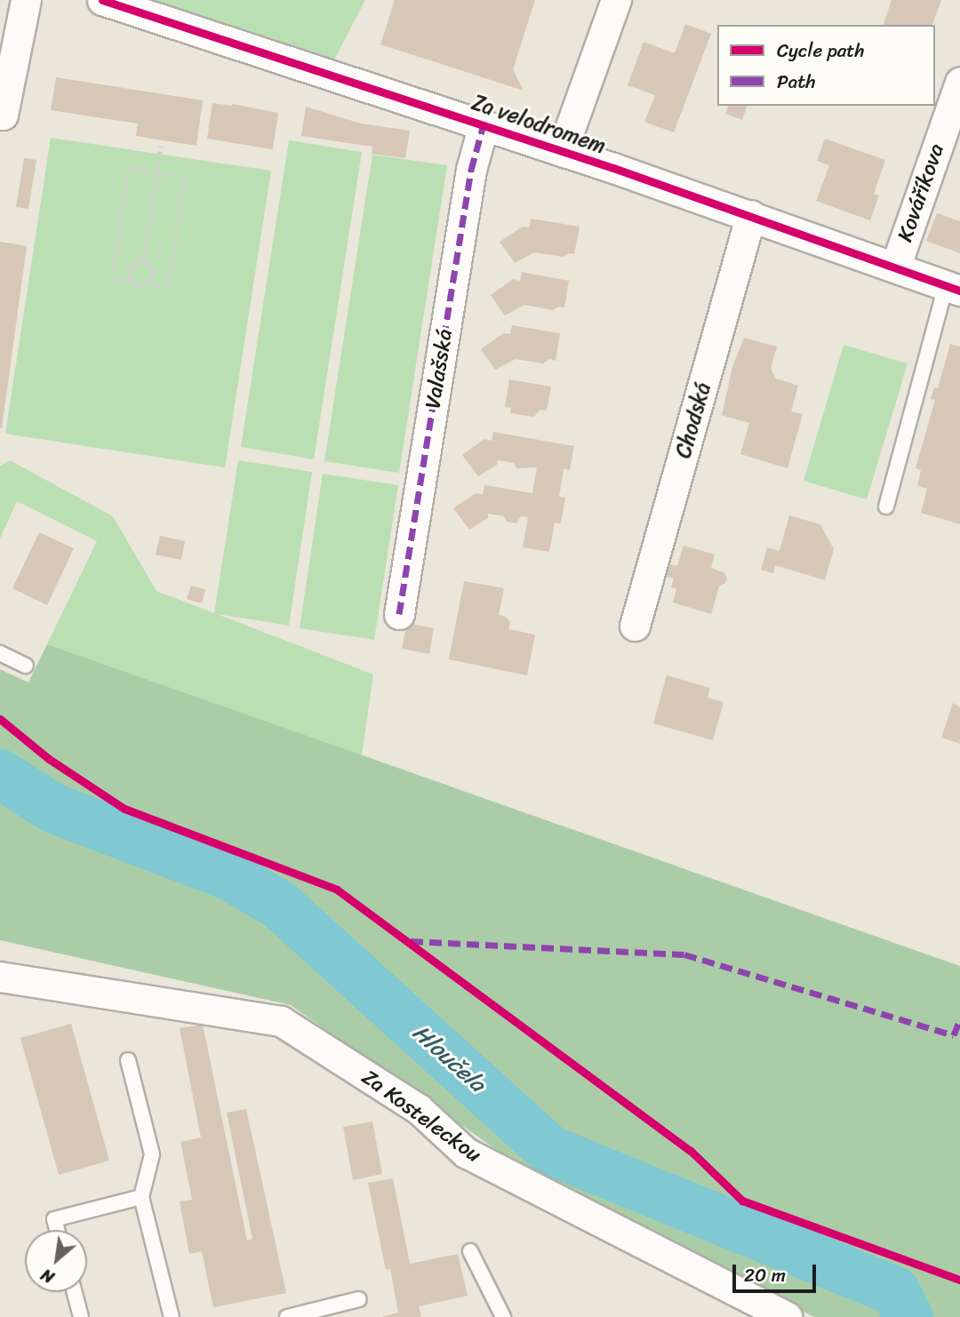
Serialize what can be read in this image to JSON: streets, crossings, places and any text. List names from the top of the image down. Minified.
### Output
{"streets":{"street":["Za velodromem","Kováříkova","Valašská","Chodská","Za Kosteleckou"]},"crossings":[["Za velodromem","Kováříkova"],["Za velodromem","Valašská"],["Za velodromem","Chodská"]],"water":["Hloučela"],"legend":["Cycle path","Path"],"scale_bar":"20 m","north":"bottom left"}
